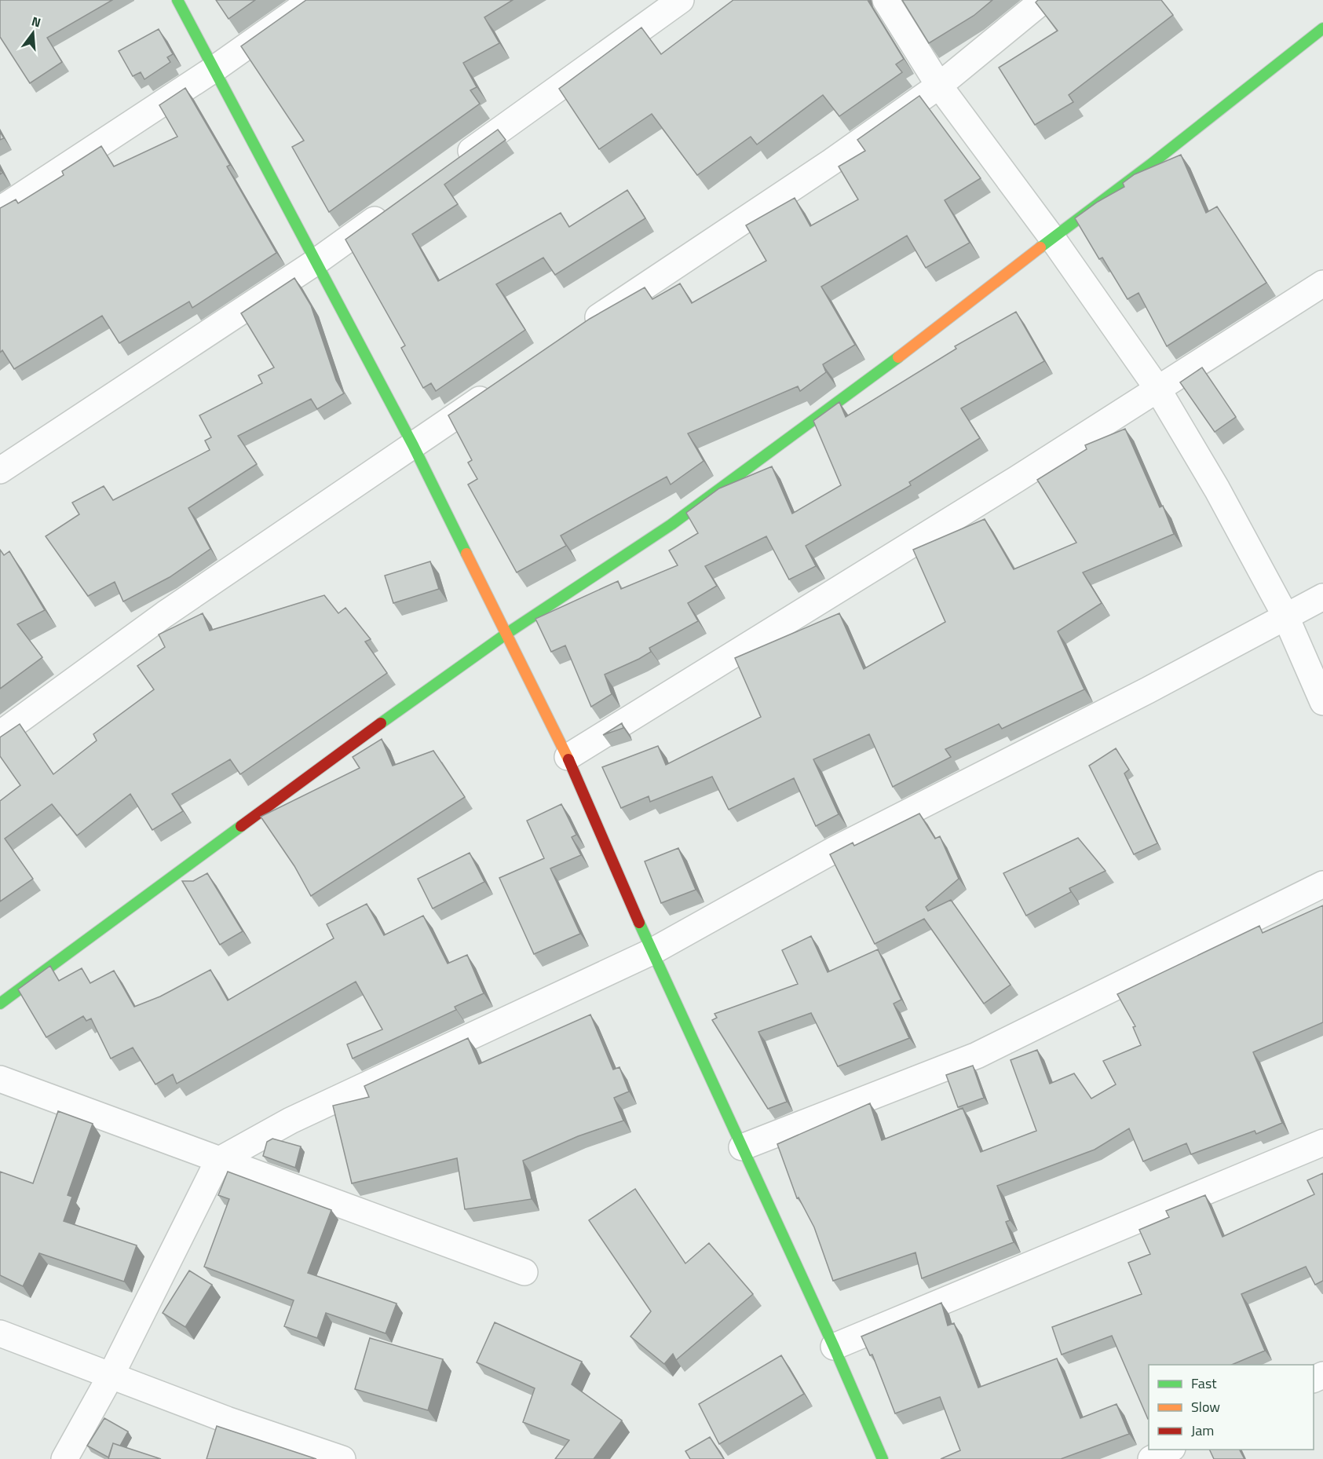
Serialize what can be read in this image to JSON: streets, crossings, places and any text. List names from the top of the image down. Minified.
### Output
{"legend":["Fast","Slow","Jam"],"north":"top"}
